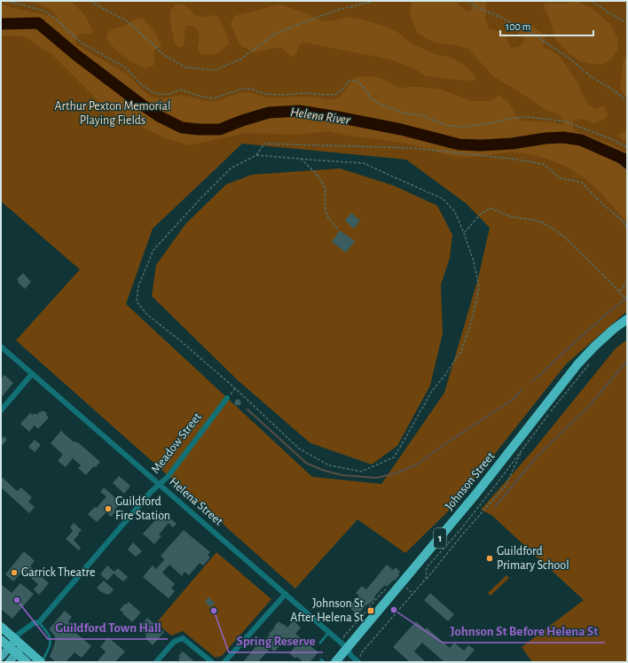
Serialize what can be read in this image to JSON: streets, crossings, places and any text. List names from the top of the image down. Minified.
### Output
{"streets":{"highway":["Johnson Street","1"],"main road":["Meadow Street"],"street":["Helena Street"]},"crossings":[["Meadow Street","Helena Street"],["Johnson Street","Helena Street"]],"water":["Helena River"],"parks":["Arthur Pexton Memorial Playing Fields"],"places":{"other":["Guildford Fire Station","Guildford Primary School","Garrick Theatre","Guildford Town Hall","Johnson St Before Helena St","Spring Reserve"],"transit":["Johnson St After Helena St"]},"scale_bar":"100 m"}
